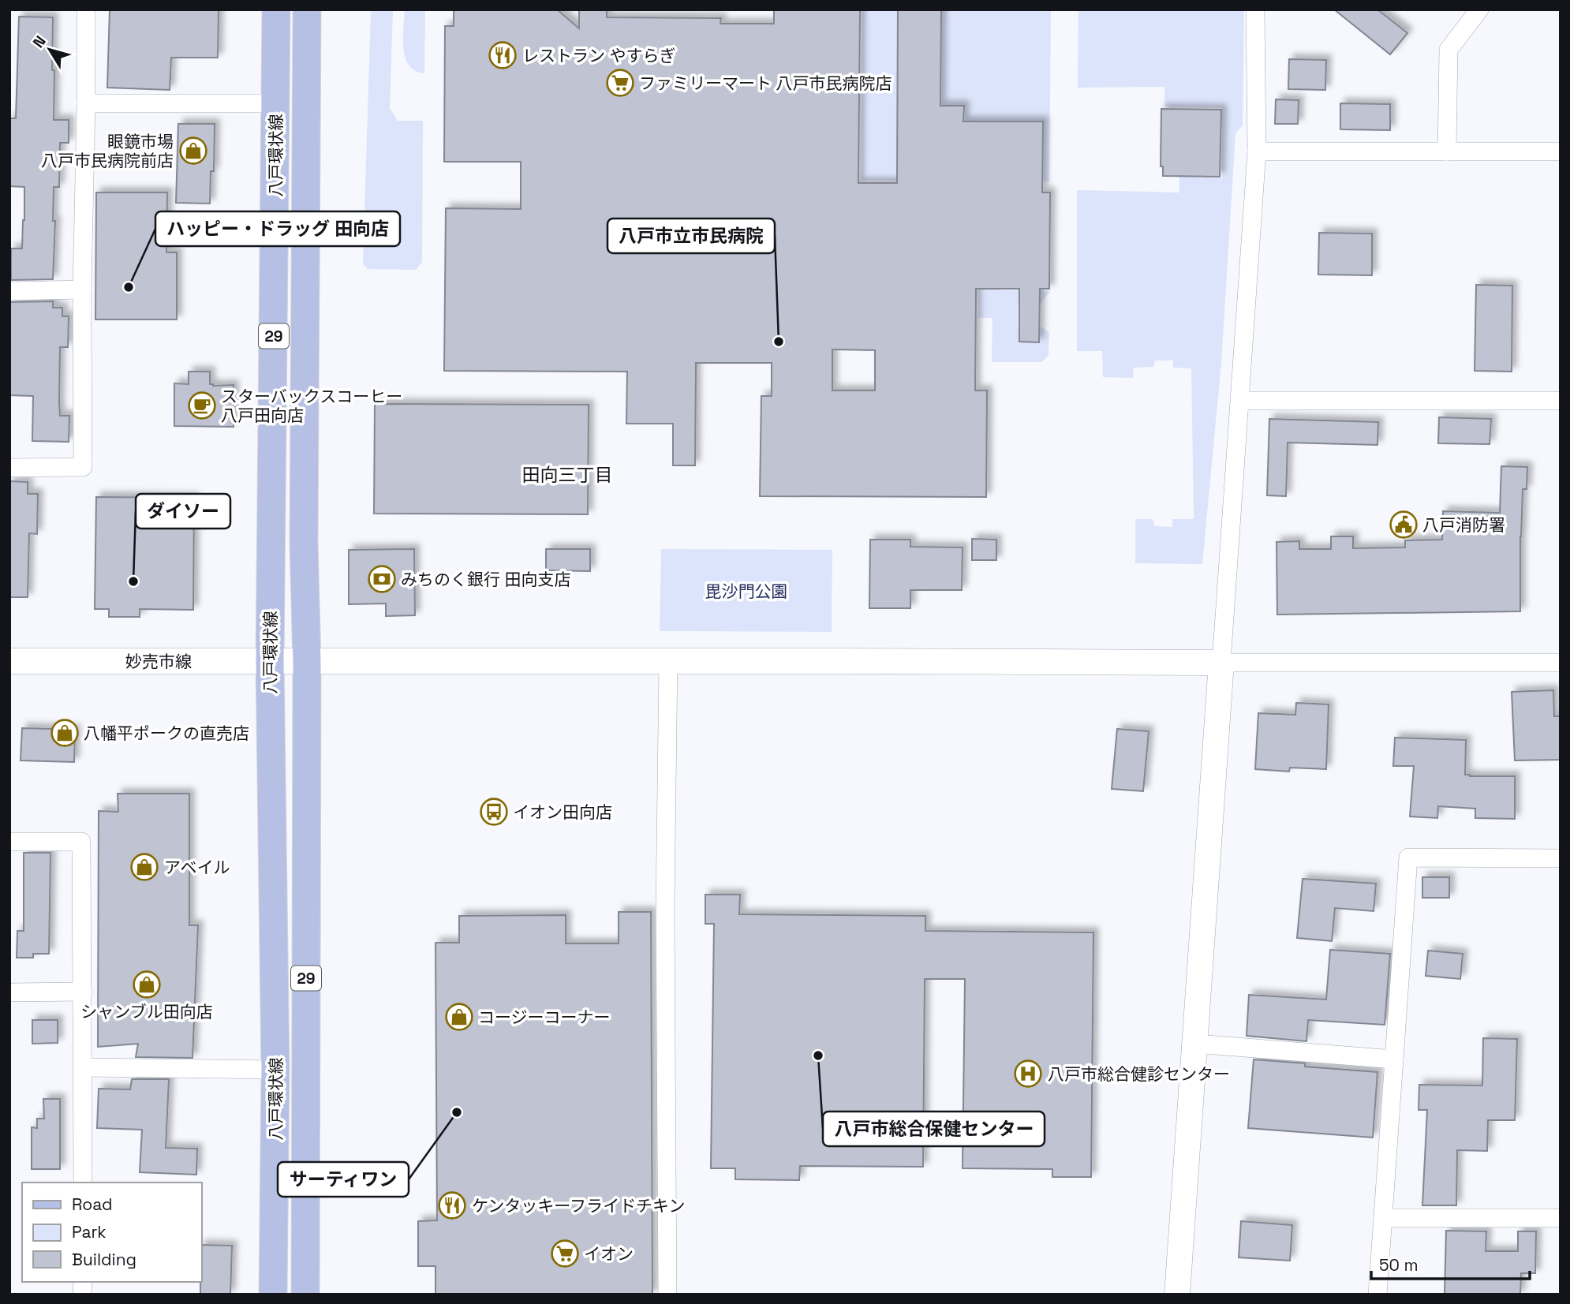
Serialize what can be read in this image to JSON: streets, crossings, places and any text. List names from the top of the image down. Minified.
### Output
{"streets":{"main road":["八戸環状線","29"],"street":["妙売市線"]},"crossings":[["八戸環状線","妙売市線"]],"districts":["田向三丁目"],"parks":["毘沙門公園"],"places":{"restaurant":["レストラン やすらぎ","ケンタッキーフライドチキン"],"supermarket":["ファミリーマート 八戸市民病院店","イオン"],"shop":["眼鏡市場 八戸市民病院前店","八幡平ポークの直売店","アベイル","シャンブル田向店","コージーコーナー"],"other":["ハッピー・ドラッグ 田向店","八戸市立市民病院","ダイソー","八戸市総合保健センター","サーティワン"],"cafe":["スターバックスコーヒー 八戸田向店"],"public building":["八戸消防署"],"bank":["みちのく銀行 田向支店"],"bus stop":["イオン田向店"],"hospital":["八戸市総合健診センター"]},"legend":["Road","Park","Building"],"scale_bar":"50 m","north":"top left"}
